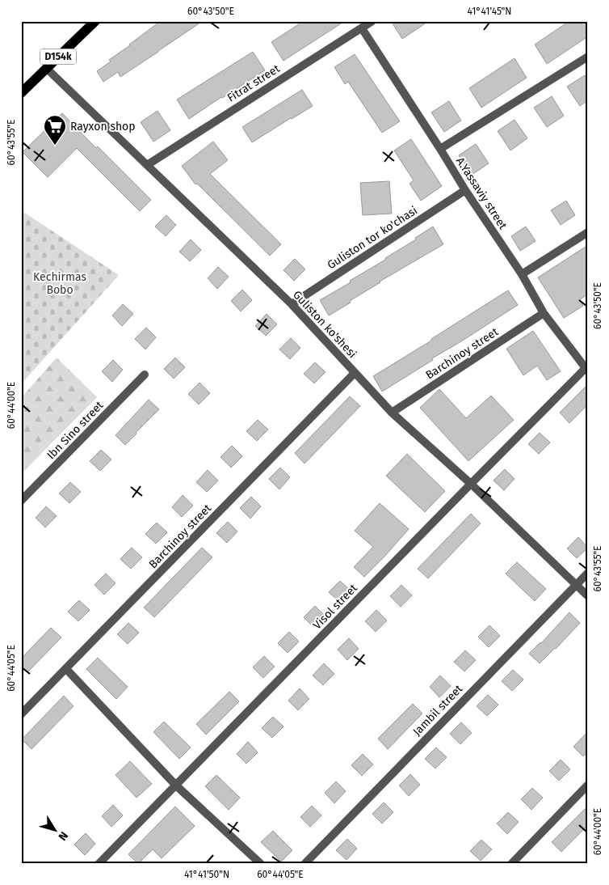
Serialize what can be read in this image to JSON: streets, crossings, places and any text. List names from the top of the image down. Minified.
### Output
{"streets":{"main road":["D154k"],"street":["Fitrat street","A.Yassaviy street","Guliston tor ko'chasi","Guliston ko'shesi","Barchinoy street","Ibn Sino street","Visol street","Jambil street"]},"crossings":[["D154k","Guliston ko'shesi"],["Fitrat street","A.Yassaviy street"],["Fitrat street","Guliston ko'shesi"],["A.Yassaviy street","Guliston tor ko'chasi"],["A.Yassaviy street","Barchinoy street"],["A.Yassaviy street","Visol street"],["Guliston tor ko'chasi","Guliston ko'shesi"],["Guliston ko'shesi","Barchinoy street"],["Guliston ko'shesi","Visol street"],["Guliston ko'shesi","Jambil street"]],"parks":["Kechirmas Bobo"],"places":{"supermarket":["Rayxon shop"]},"north":"bottom right","coordinates":["60°43'50\"E","41°41'45\"N","60°43'55\"E","60°44'00\"E","60°44'05\"E","41°41'50\"N"]}
